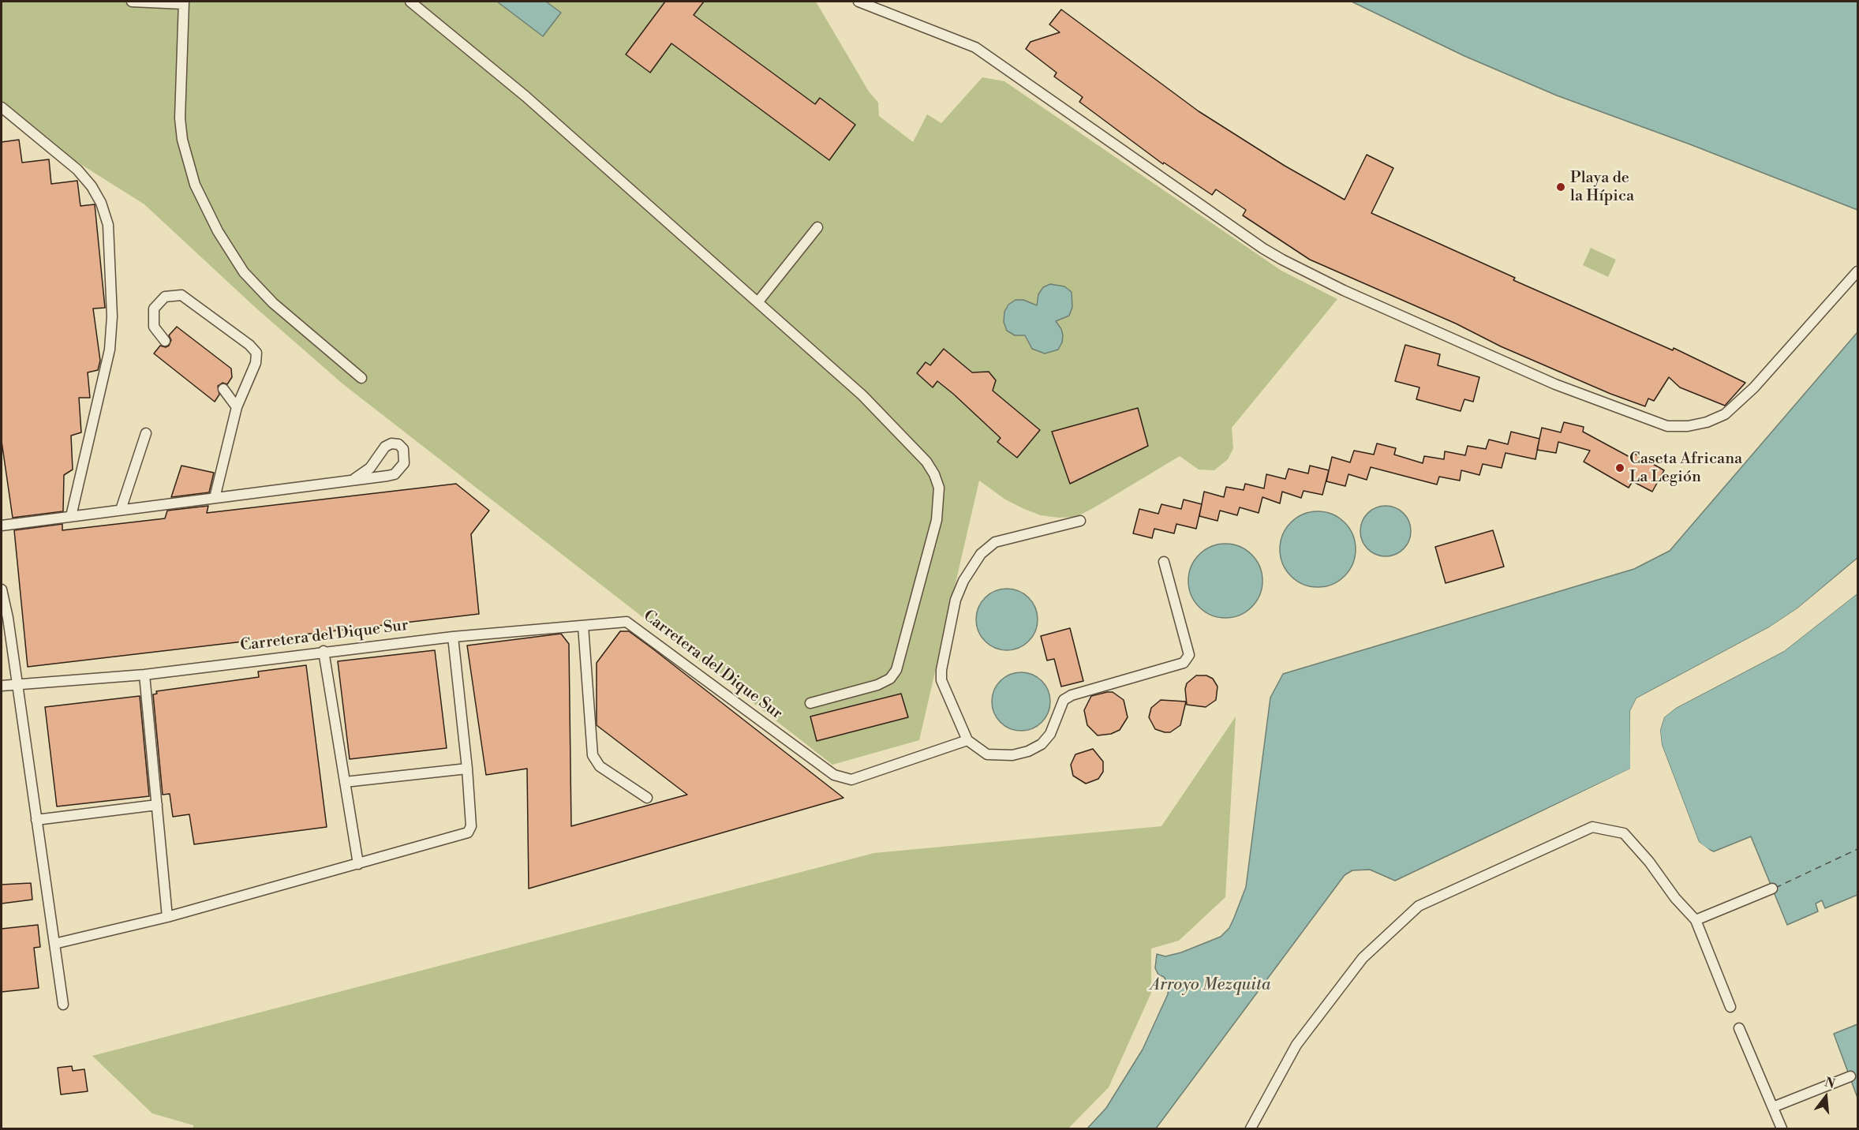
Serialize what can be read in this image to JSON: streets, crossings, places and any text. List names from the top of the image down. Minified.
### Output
{"streets":{"lane":["Carretera del Dique Sur"]},"water":["Arroyo Mezquita"],"places":["Playa de la Hípica","Caseta Africana La Legión"],"north":"top"}
